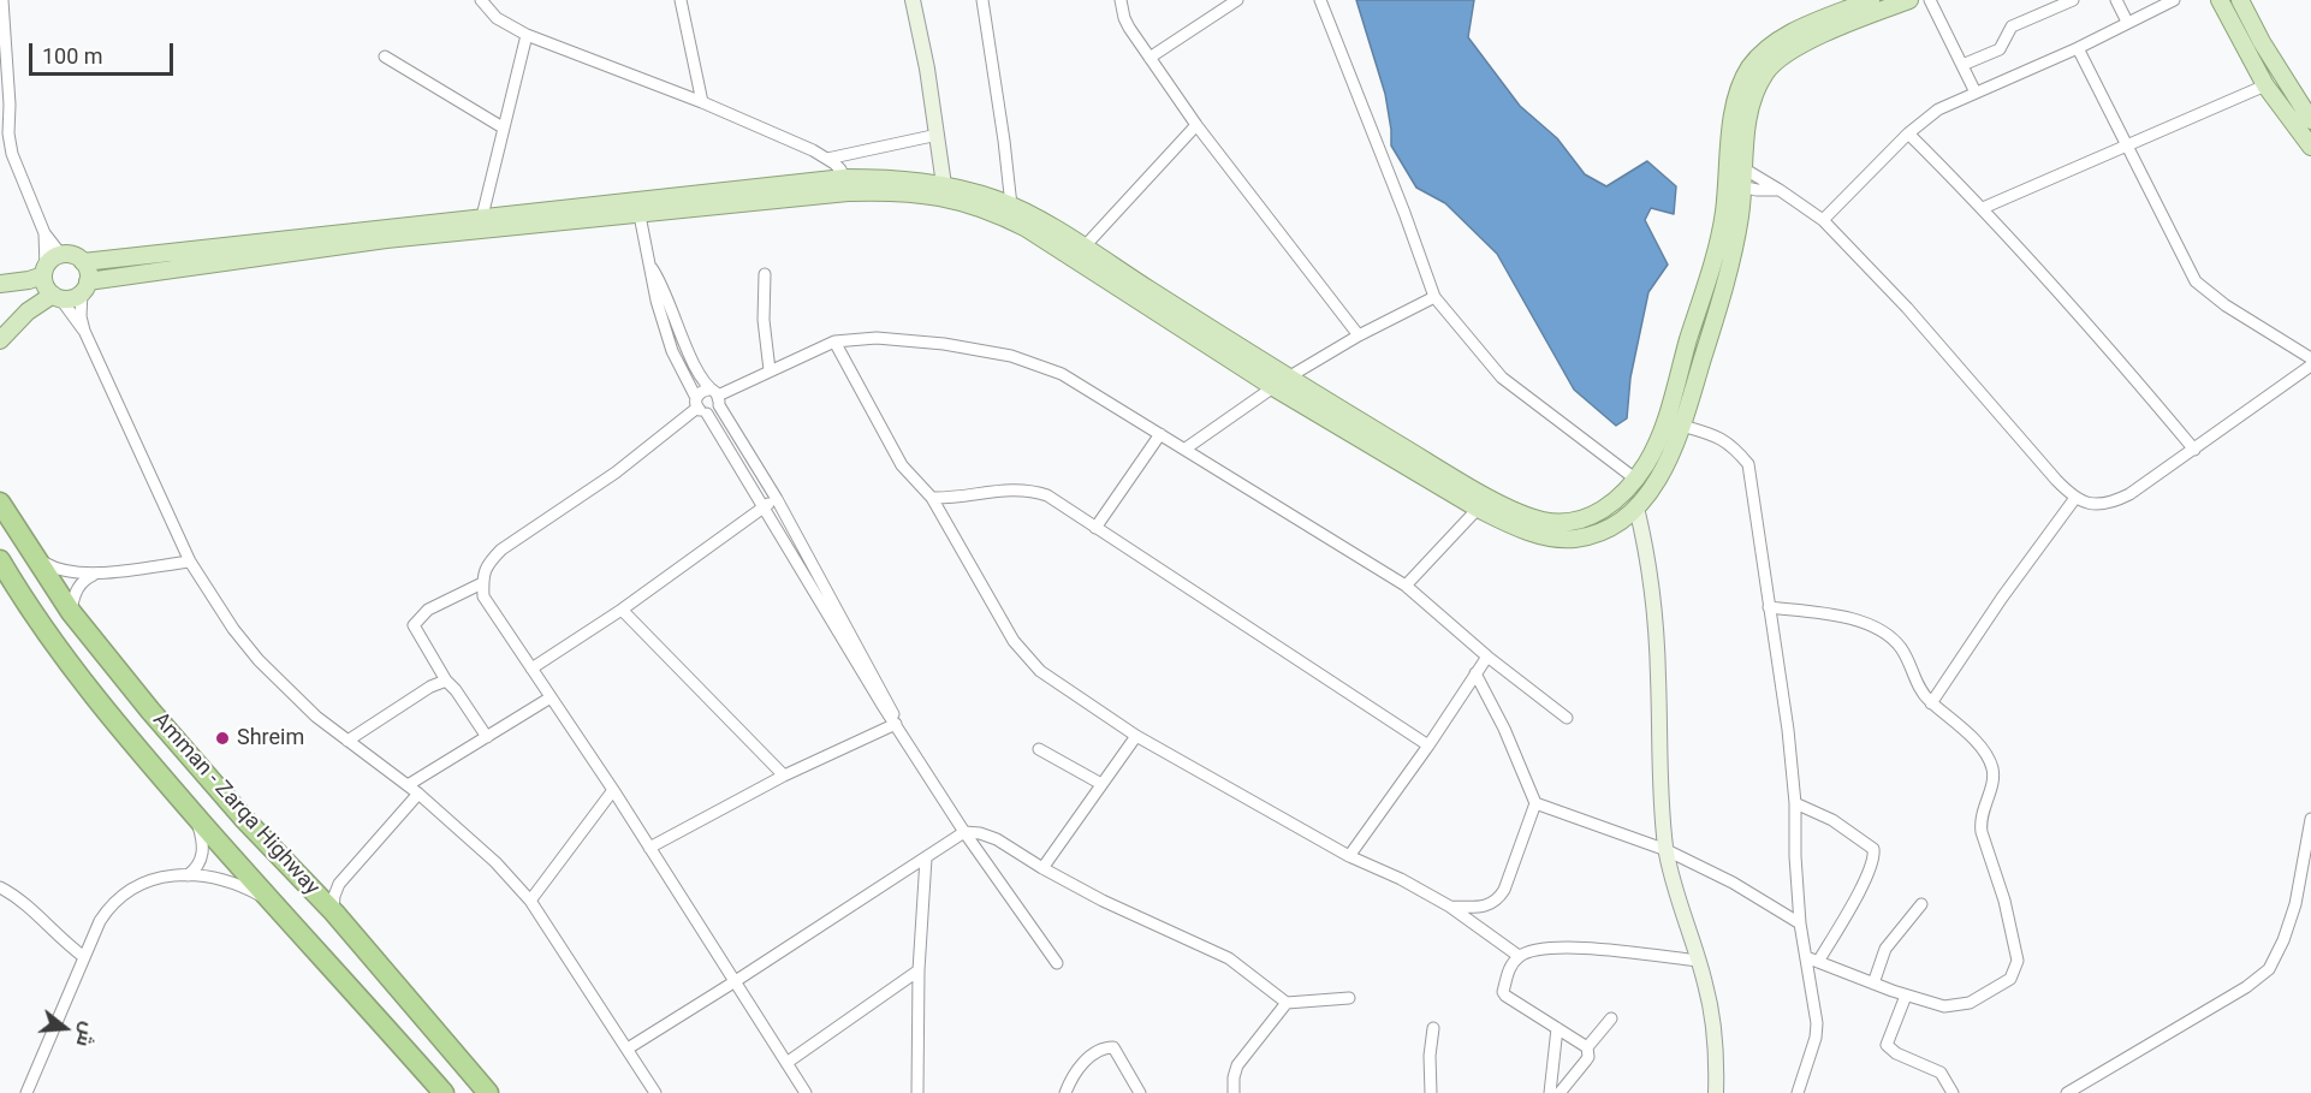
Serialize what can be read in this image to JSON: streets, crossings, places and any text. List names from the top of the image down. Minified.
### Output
{"streets":{"highway":["Amman - Zarqa Highway"]},"places":["Shreim"],"scale_bar":"100 m","north":"right"}
